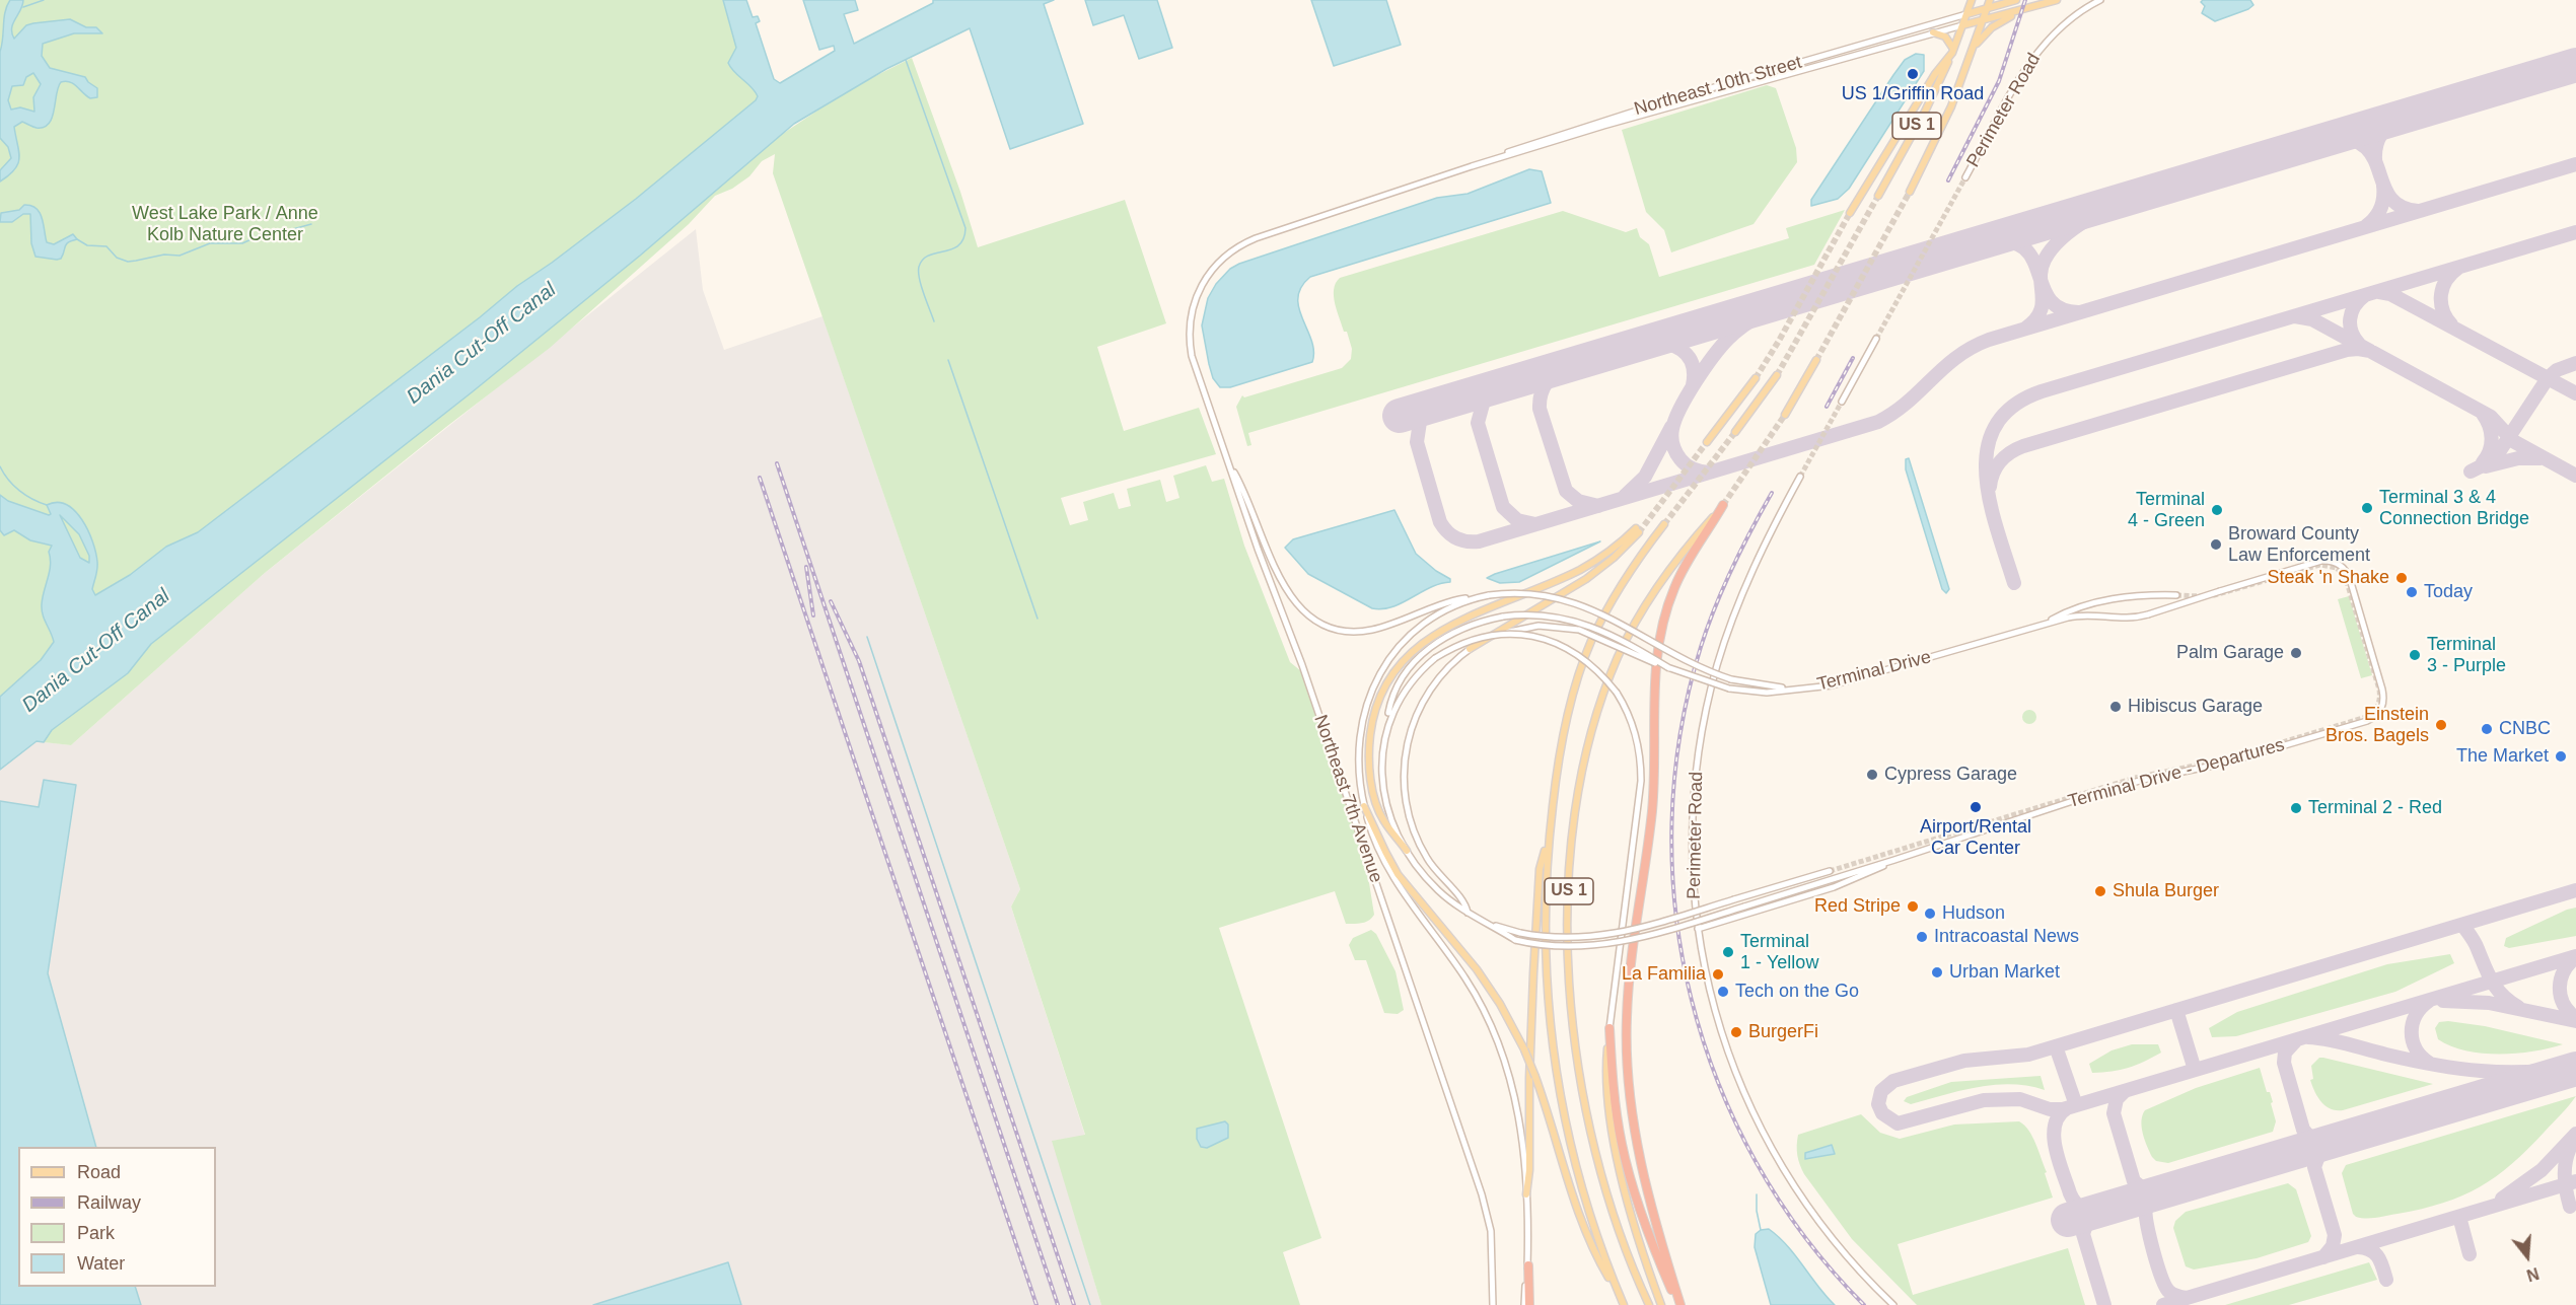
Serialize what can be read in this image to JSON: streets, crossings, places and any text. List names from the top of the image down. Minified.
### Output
{"streets":{"main road":["US 1"],"street":["Northeast 10th Street","Perimeter Road","Terminal Drive","Terminal Drive - Departures","Northeast 7th Avenue"]},"crossings":[["Northeast 10th Street","US 1"],["Northeast 10th Street","Northeast 7th Avenue"],["Terminal Drive","Terminal Drive - Departures"]],"water":["Dania Cut-Off Canal"],"parks":["West Lake Park / Anne Kolb Nature Center"],"places":["US 1/Griffin Road","Terminal 3 & 4 Connection Bridge","Terminal 4 - Green","Broward County Law Enforcement","Steak 'n Shake","Today","Palm Garage","Terminal 3 - Purple","Hibiscus Garage","Einstein Bros. Bagels","CNBC","The Market","Cypress Garage","Airport/Rental Car Center","Terminal 2 - Red","Shula Burger","Red Stripe","Hudson","Intracoastal News","Terminal 1 - Yellow","Urban Market","La Familia","Tech on the Go","BurgerFi"],"legend":["Road","Railway","Park","Water"],"north":"bottom"}
